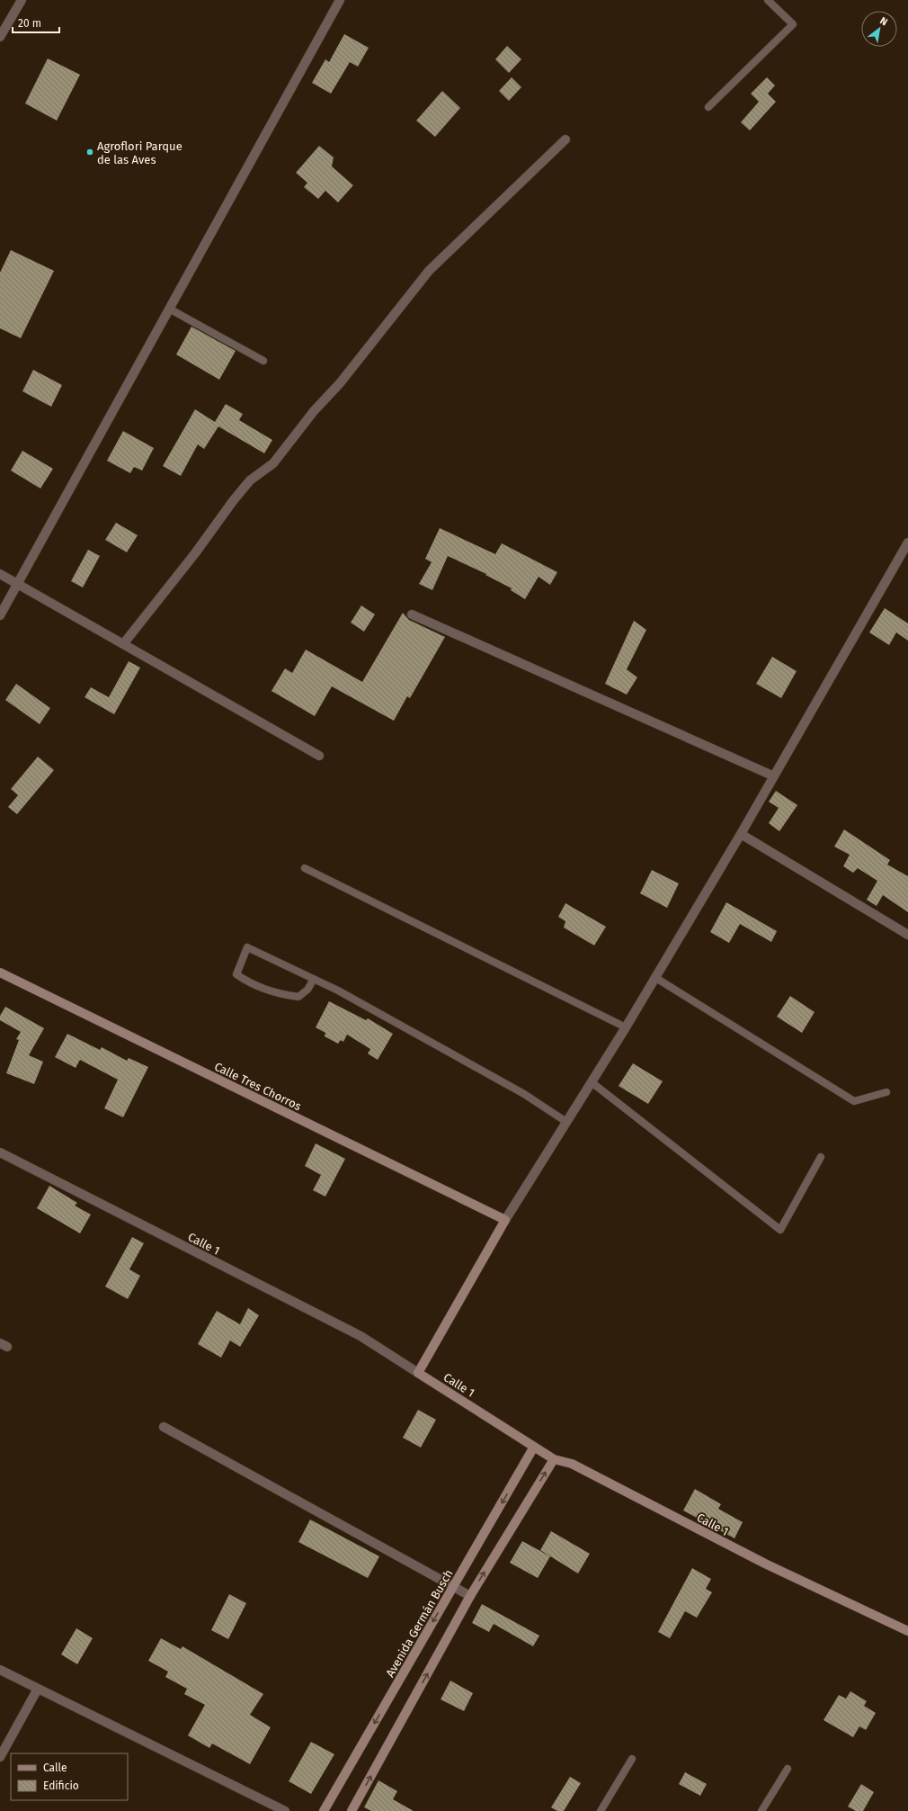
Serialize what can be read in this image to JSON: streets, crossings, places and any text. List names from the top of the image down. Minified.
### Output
{"streets":{"main road":["Calle Tres Chorros","Calle 1","Avenida Germán Busch"]},"crossings":[["Calle 1","Avenida Germán Busch"]],"places":["Agroflori Parque de las Aves"],"legend":["Calle","Edificio"],"scale_bar":"20 m","north":"top right"}
